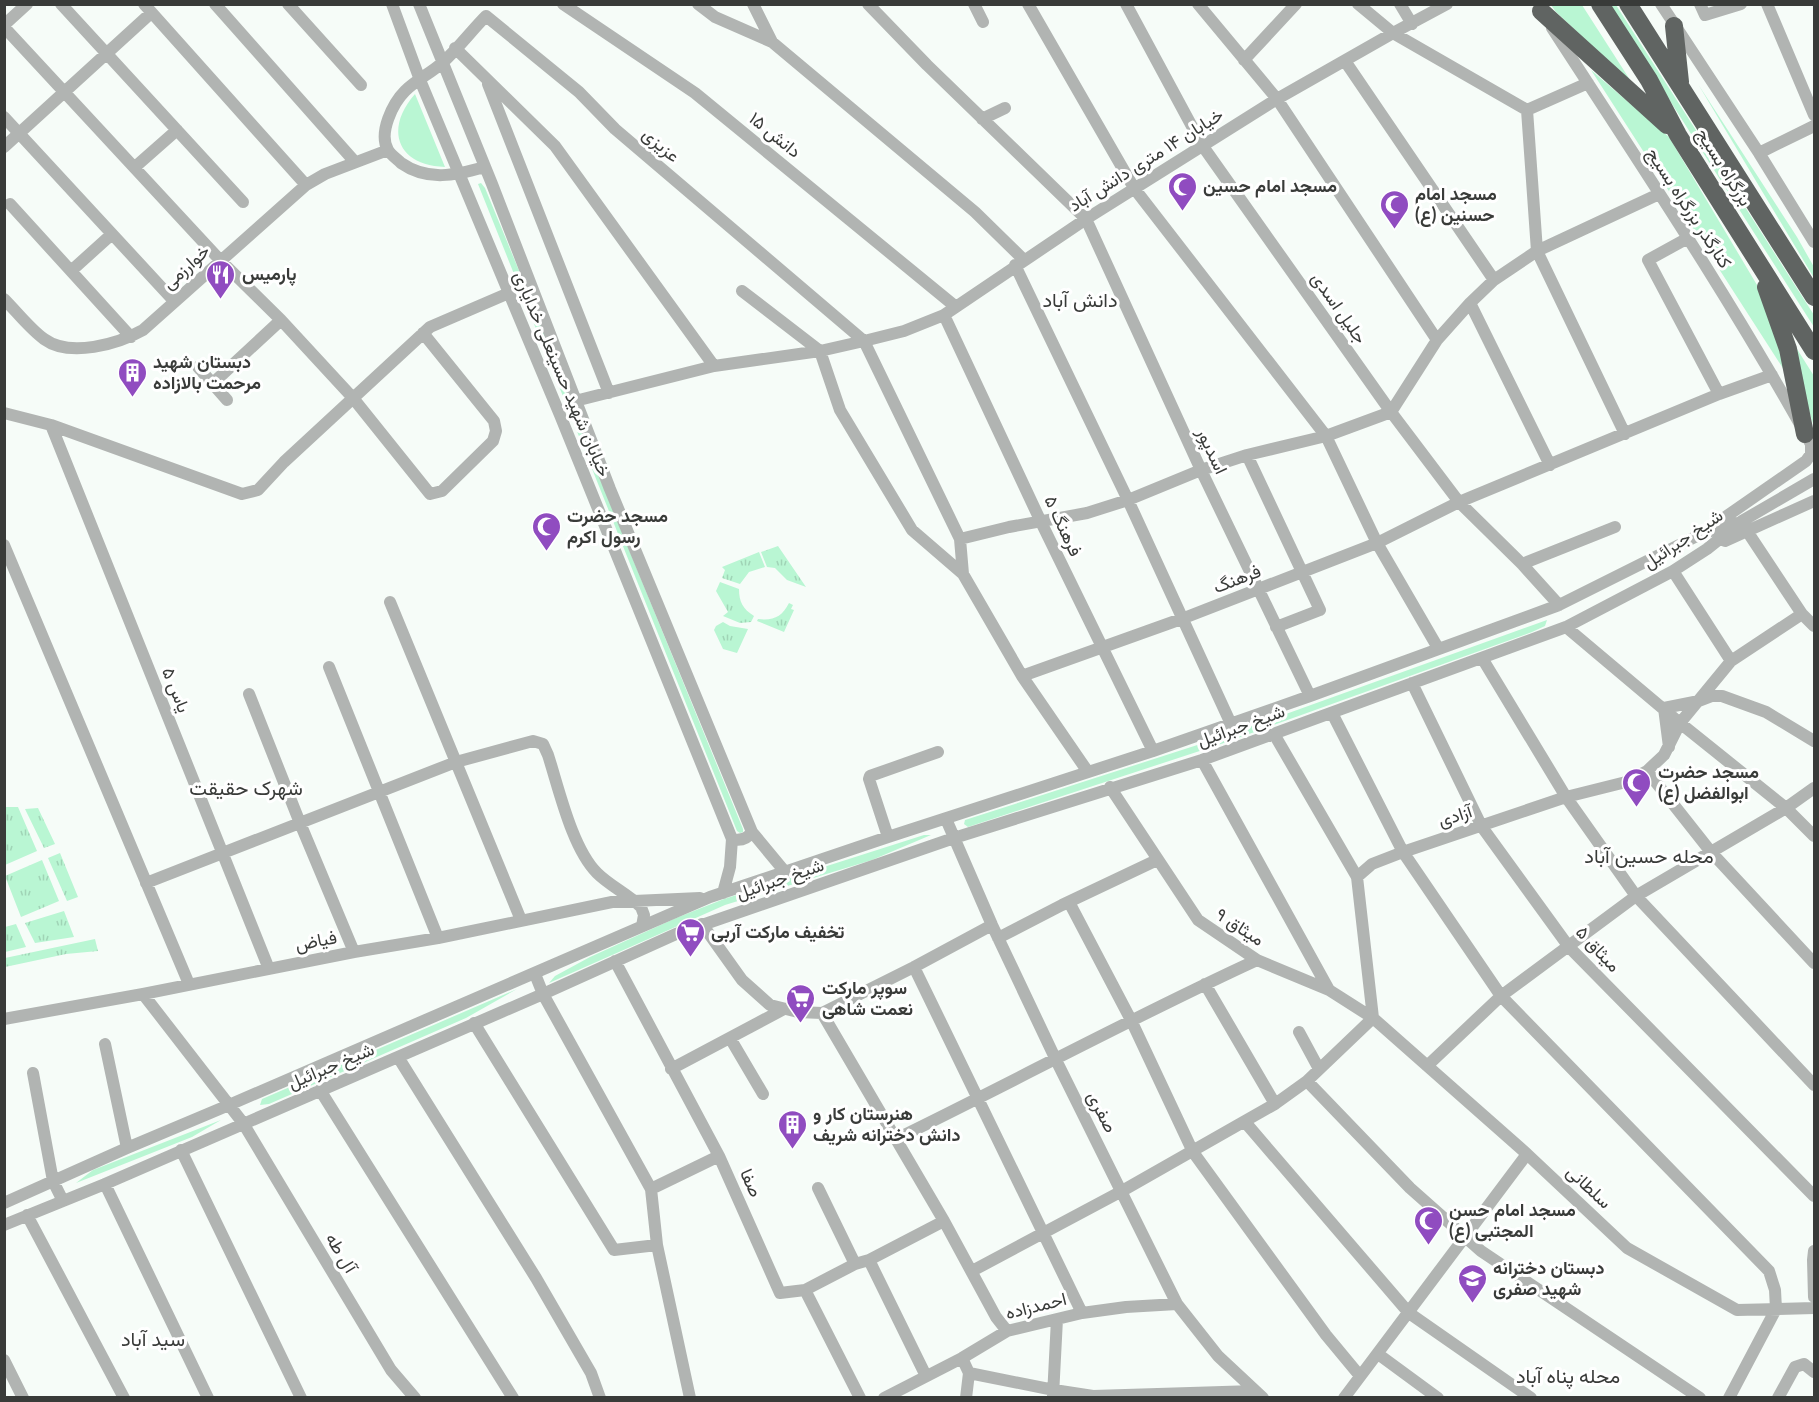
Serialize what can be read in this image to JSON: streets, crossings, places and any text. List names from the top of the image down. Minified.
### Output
{"streets":{"highway":["بزرگراه بسیج"],"street":["دانش ۱۵","عزیزی","خیابان ۱۴ متری دانش آباد","کنارگذر بزرگراه بسیج","خوارزمی","جلیل اسدی","خیابان شهید حسینعلی خدایاری","اسدپور","فرهنگ ۵","شیخ جبرائیل","فرهنگ","یاس ۵","آزادی","میثاق ۹","فیاض","میثاق ۵","صفری","صفا","سلطانی","آل طه","احمدزاده"]},"crossings":[["دانش ۱۵","خیابان ۱۴ متری دانش آباد"],["عزیزی","خیابان ۱۴ متری دانش آباد"],["عزیزی","خیابان شهید حسینعلی خدایاری"],["خیابان ۱۴ متری دانش آباد","جلیل اسدی"],["خیابان ۱۴ متری دانش آباد","اسدپور"],["خیابان ۱۴ متری دانش آباد","فرهنگ ۵"],["کنارگذر بزرگراه بسیج","فرهنگ"],["جلیل اسدی","شیخ جبرائیل"],["جلیل اسدی","فرهنگ"],["خیابان شهید حسینعلی خدایاری","شیخ جبرائیل"],["اسدپور","شیخ جبرائیل"],["اسدپور","فرهنگ"],["فرهنگ ۵","شیخ جبرائیل"],["فرهنگ ۵","فرهنگ"],["شیخ جبرائیل","میثاق ۹"],["شیخ جبرائیل","فیاض"],["شیخ جبرائیل","میثاق ۵"],["شیخ جبرائیل","صفری"],["شیخ جبرائیل","صفا"],["شیخ جبرائیل","آل طه"],["یاس ۵","فیاض"],["آزادی","میثاق ۵"],["میثاق ۹","سلطانی"],["فیاض","آل طه"],["صفری","احمدزاده"]],"districts":["دانش آباد","شهرک حقیقت","محله حسین آباد","سید آباد","محله پناه آباد"],"places":{"mosque":["مسجد امام حسین","مسجد امام حسنین (ع)","مسجد حضرت رسول اکرم","مسجد حضرت ابوالفضل (ع)","مسجد امام حسن المجتبی (ع)"],"restaurant":["پارمیس"],"building":["دبستان شهید مرحمت بالازاده","هنرستان کار و دانش دخترانه شریف"],"supermarket":["تخفیف مارکت آربی","سوپر مارکت نعمت شاهی"],"school or university":["دبستان دخترانه شهید صفری"]}}
